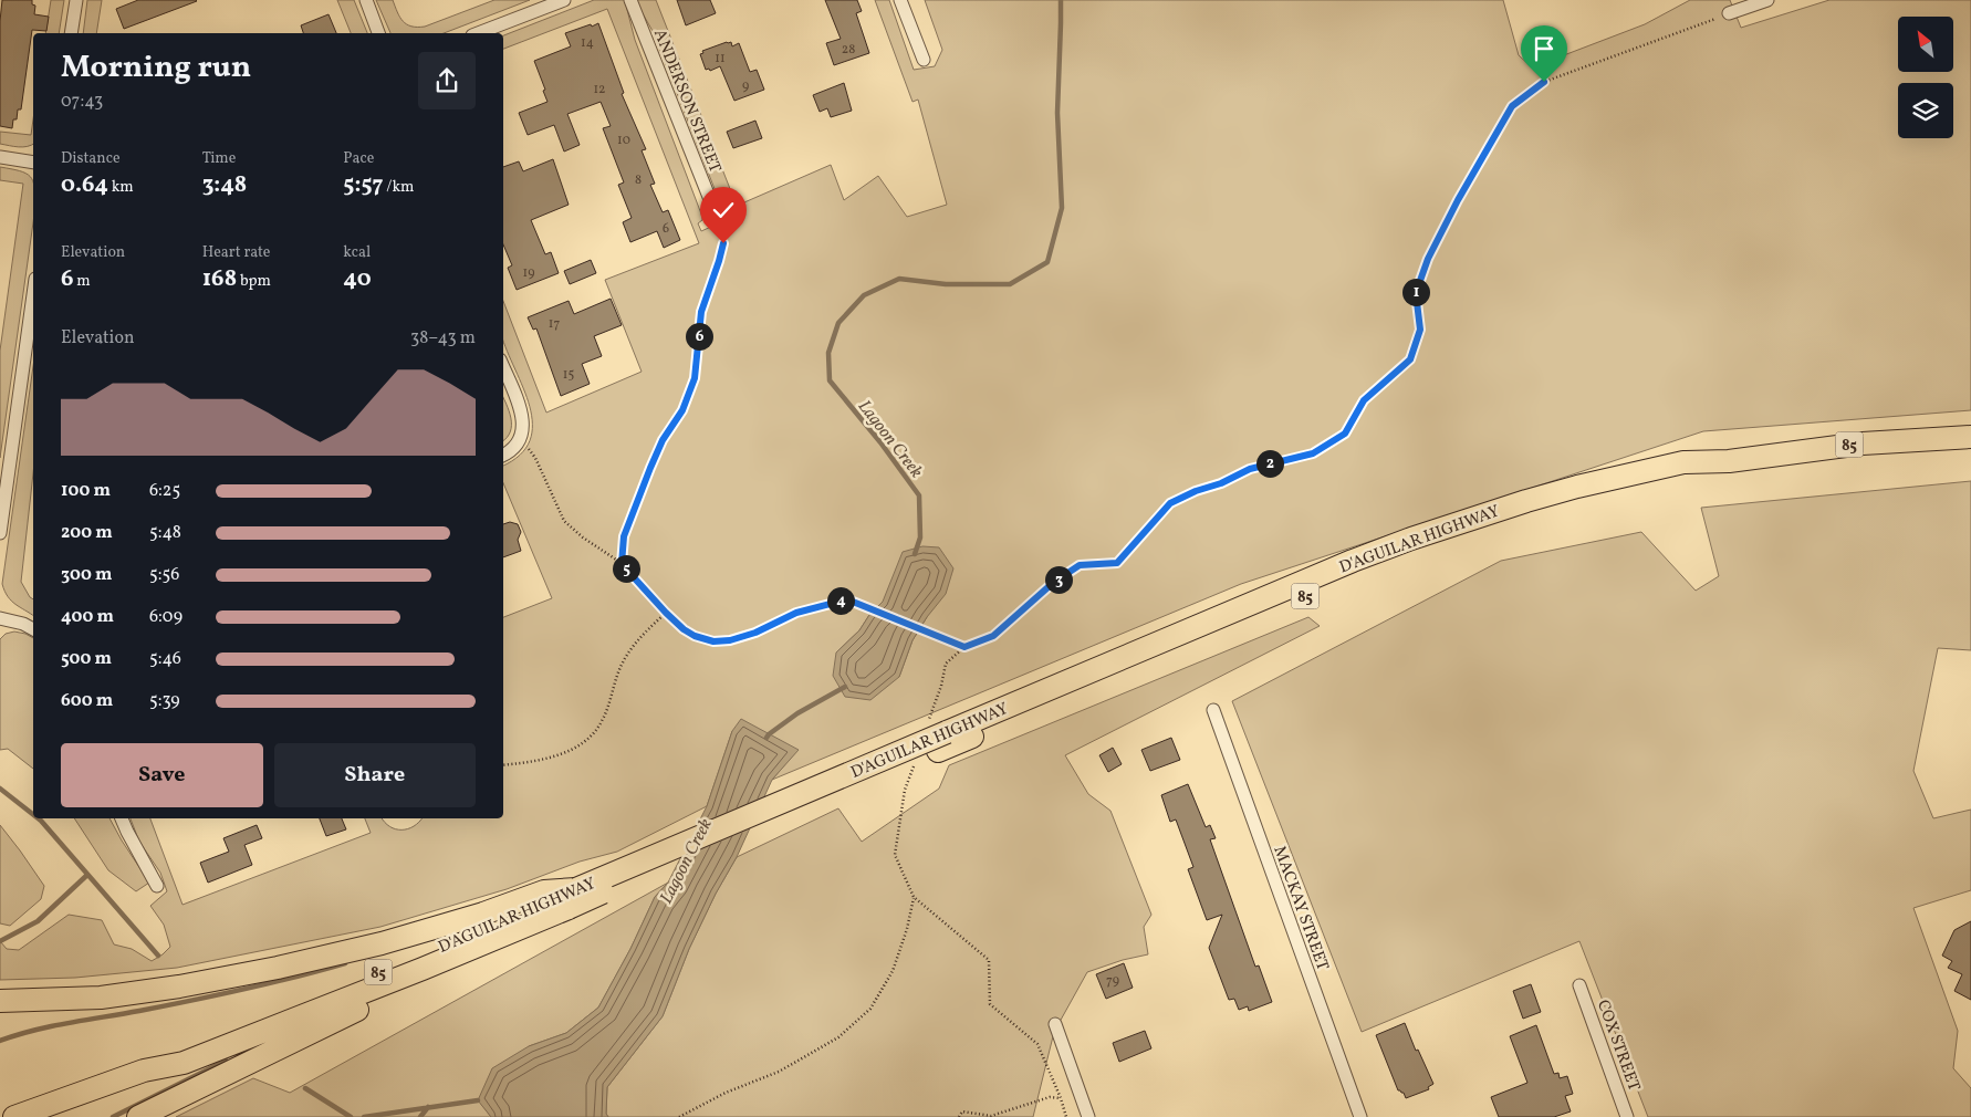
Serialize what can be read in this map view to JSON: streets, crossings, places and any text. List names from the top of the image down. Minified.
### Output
{"streets":{"highway":["85","D'AGUILAR HIGHWAY"],"street":["ANDERSON STREET","MACKAY STREET","COX STREET"]},"water":["Lagoon Creek"],"house_numbers":["14","28","11","9","12","10","8","6","19","17","15","79"],"north":"top left","page":{"heading":["Morning run","07:43"],"stats":[["Distance","0.64 km"],["Time","3:48"],["Pace","5:57 /km"],["Elevation","6 m"],["Heart rate","168 bpm"],["kcal","40"]],"pins":["1","6","2","5","3","4"],"chart":["Elevation","38–43 m"],"list":[{"name":"100 m","note":"6:25"},{"name":"200 m","note":"5:48"},{"name":"300 m","note":"5:56"},{"name":"400 m","note":"6:09"},{"name":"500 m","note":"5:46"},{"name":"600 m","note":"5:39"}],"buttons":["Save","Share"]}}
